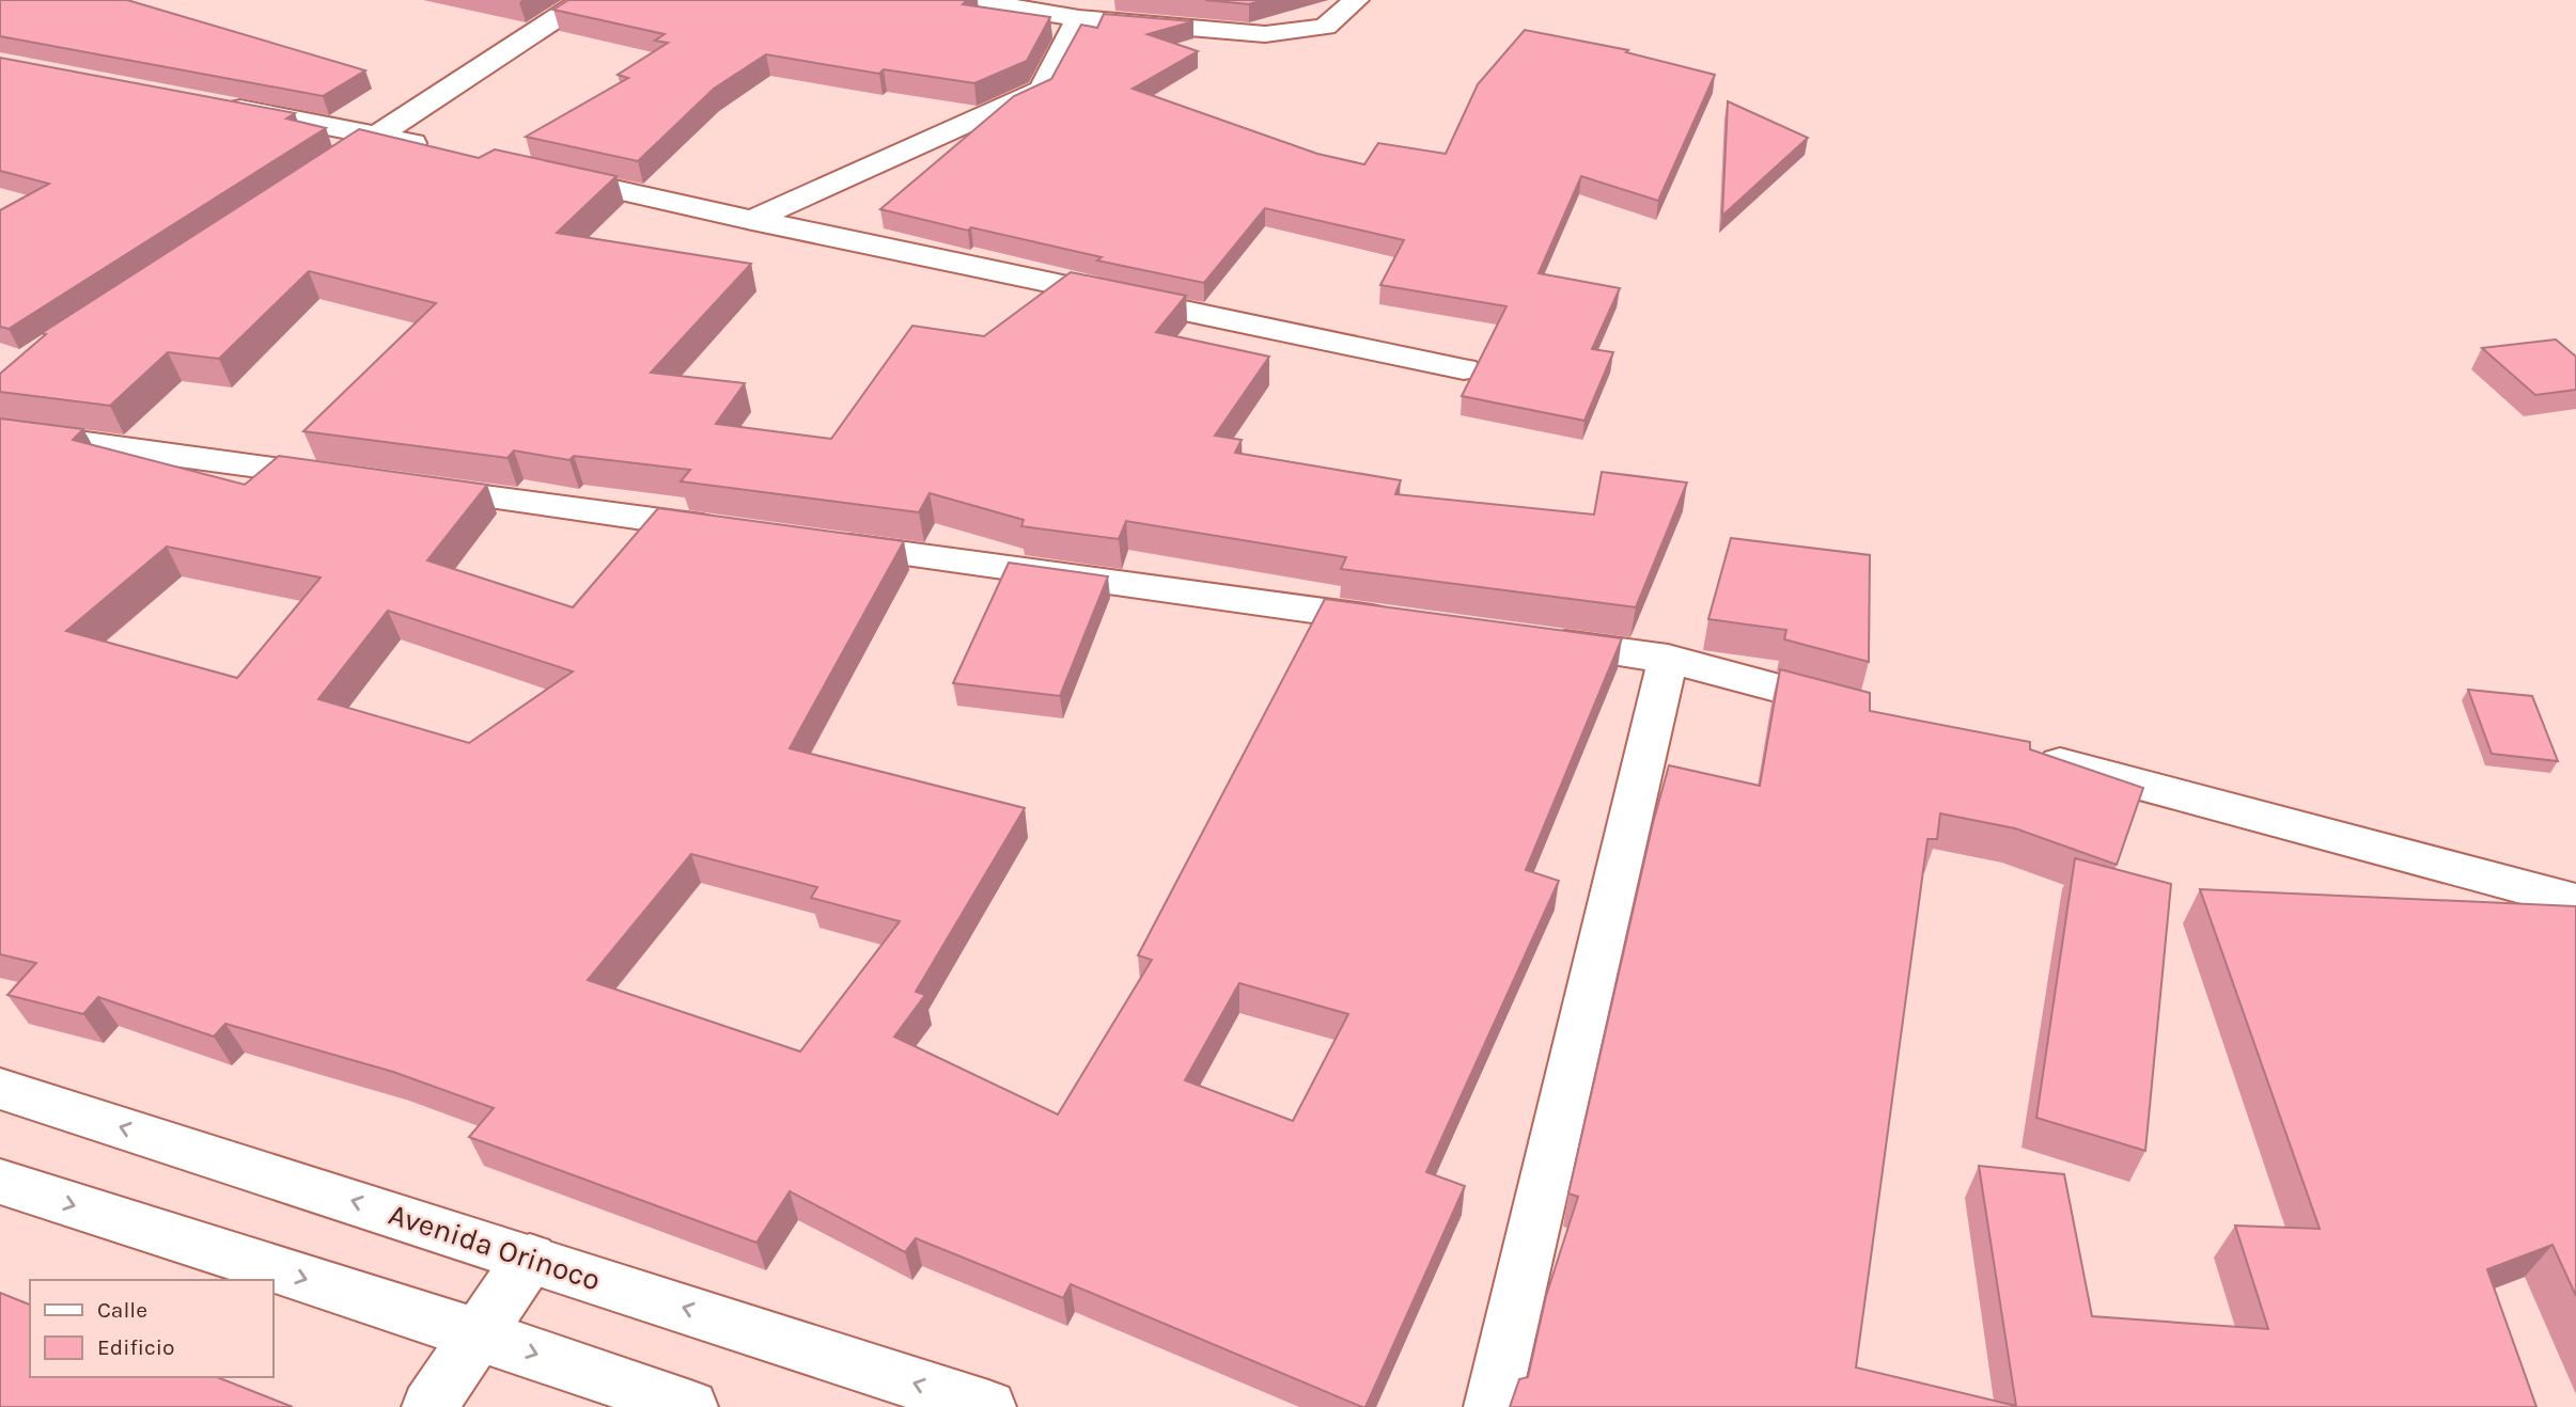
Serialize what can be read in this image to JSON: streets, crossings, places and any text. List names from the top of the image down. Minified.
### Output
{"streets":{"street":["Avenida Orinoco"]},"legend":["Calle","Edificio"]}
